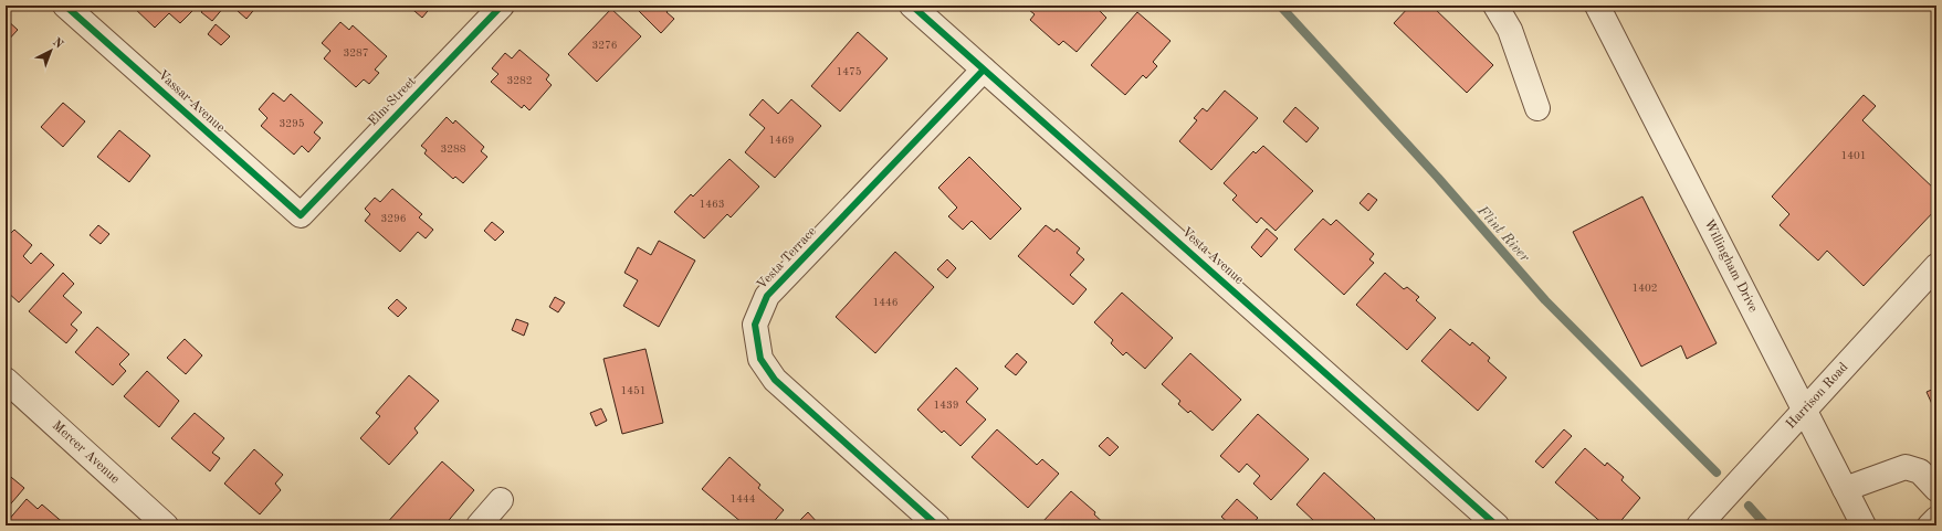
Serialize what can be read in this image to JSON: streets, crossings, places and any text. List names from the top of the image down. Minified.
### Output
{"streets":{"street":["Vassar Avenue","Elm Street","Vesta Avenue","Vesta Terrace","Willingham Drive","Harrison Road","Mercer Avenue"]},"crossings":[["Vassar Avenue","Elm Street"],["Vesta Avenue","Vesta Terrace"],["Willingham Drive","Harrison Road"]],"water":["Flint River"],"house_numbers":["3276","3287","1475","3282","3295","1469","3288","1401","1463","3296","1402","1446","1451","1439","1444"],"north":"top right"}
